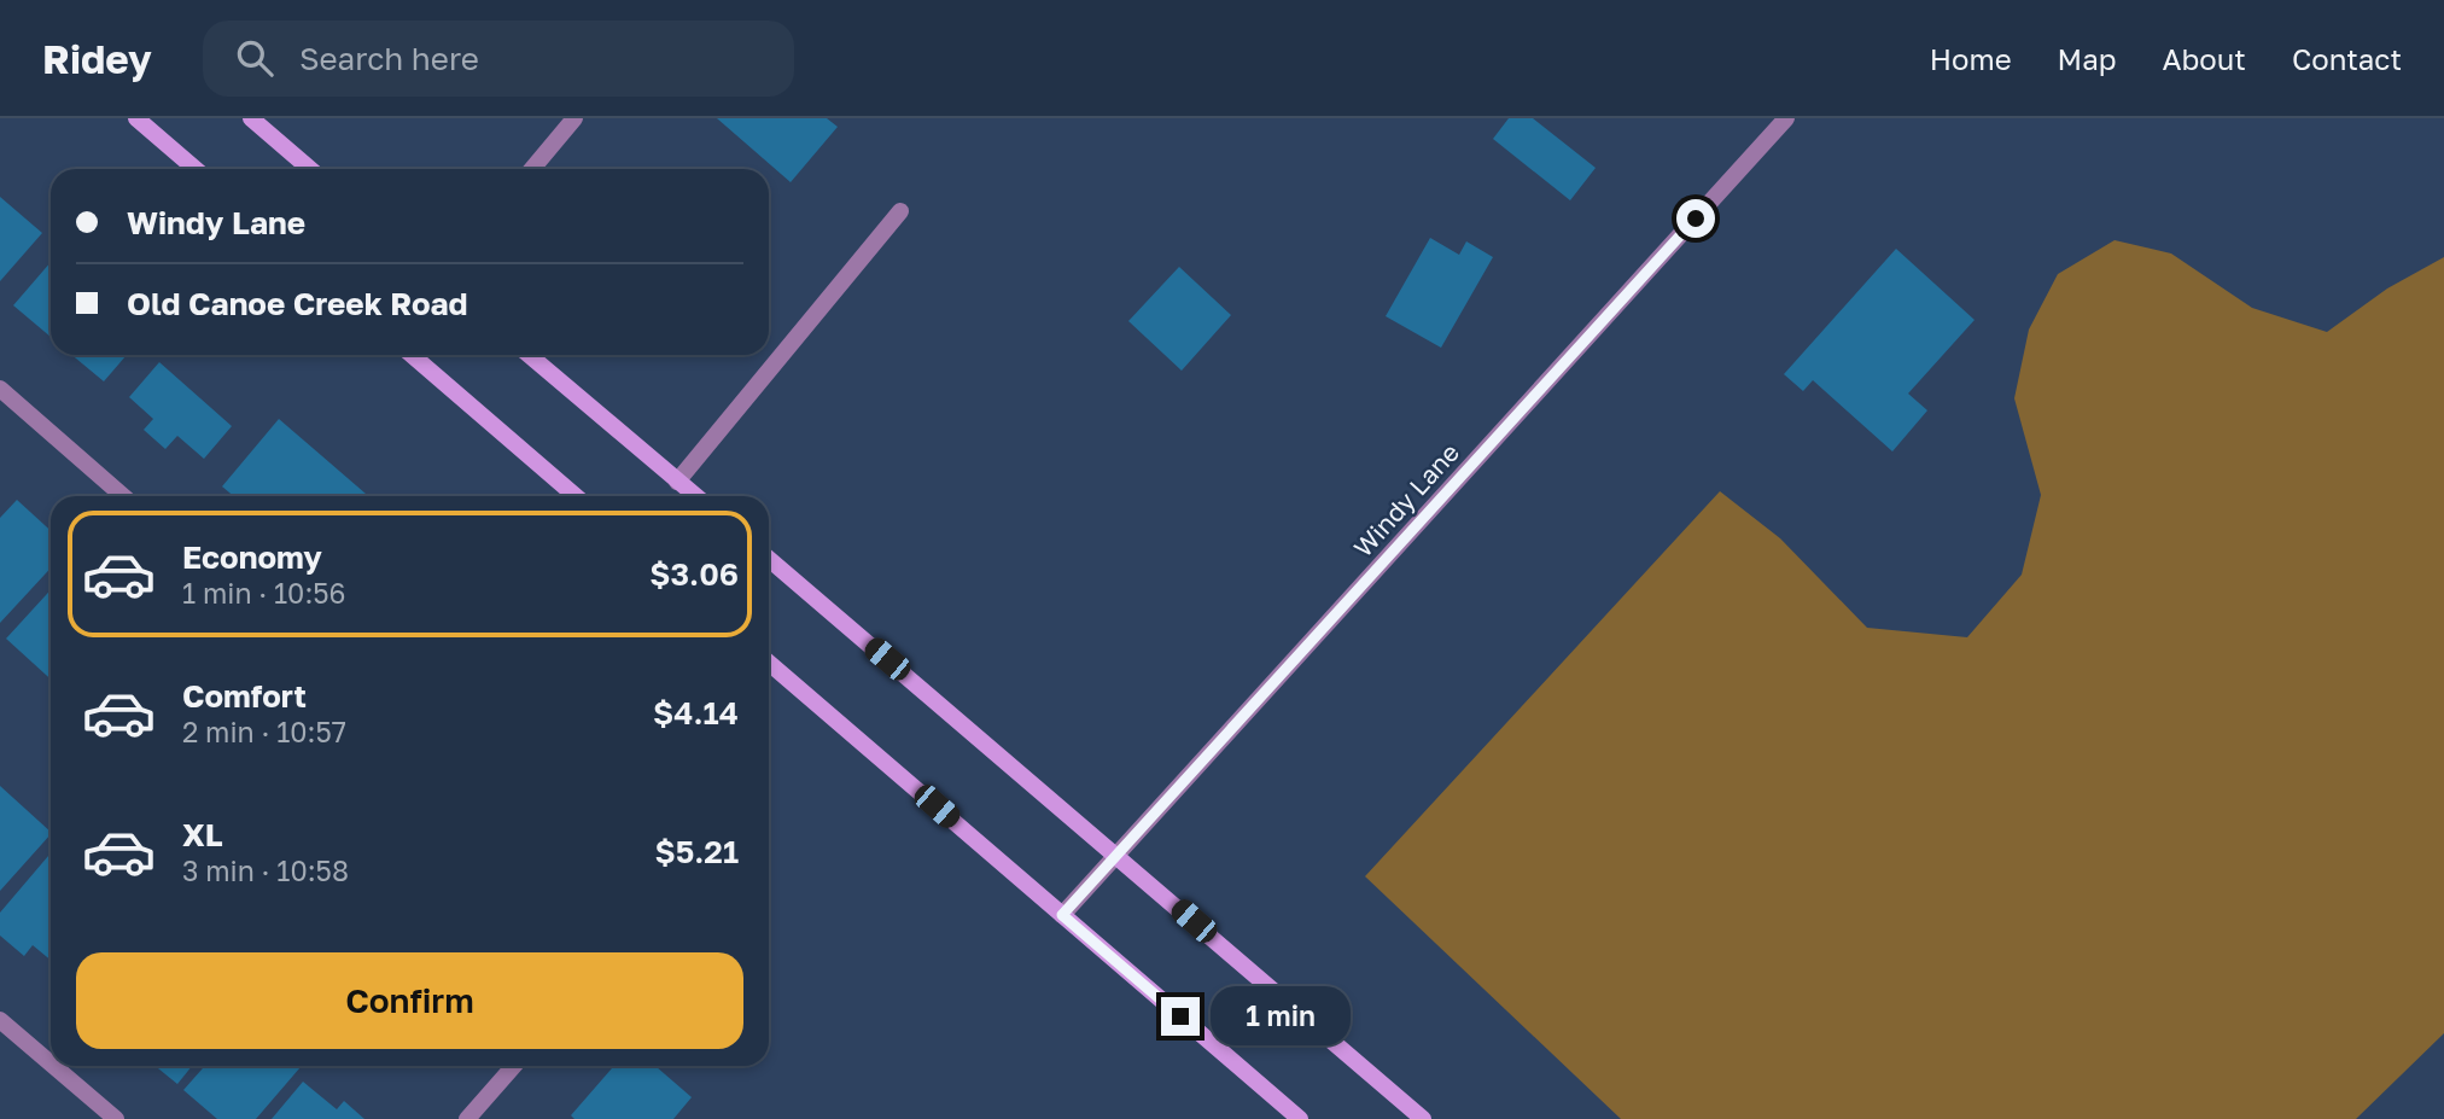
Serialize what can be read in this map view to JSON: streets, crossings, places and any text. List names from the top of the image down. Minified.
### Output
{"streets":{"street":["Windy Lane"]},"page":{"header":"Ridey","search":"Search here","nav":["Home","Map","About","Contact"],"banner":["Windy Lane","Old Canoe Creek Road"],"list":[{"name":"Economy","note":"1 min · 10:56","value":"$3.06"},{"name":"Comfort","note":"2 min · 10:57","value":"$4.14"},{"name":"XL","note":"3 min · 10:58","value":"$5.21"}],"buttons":"Confirm","bubble":"1 min"}}
